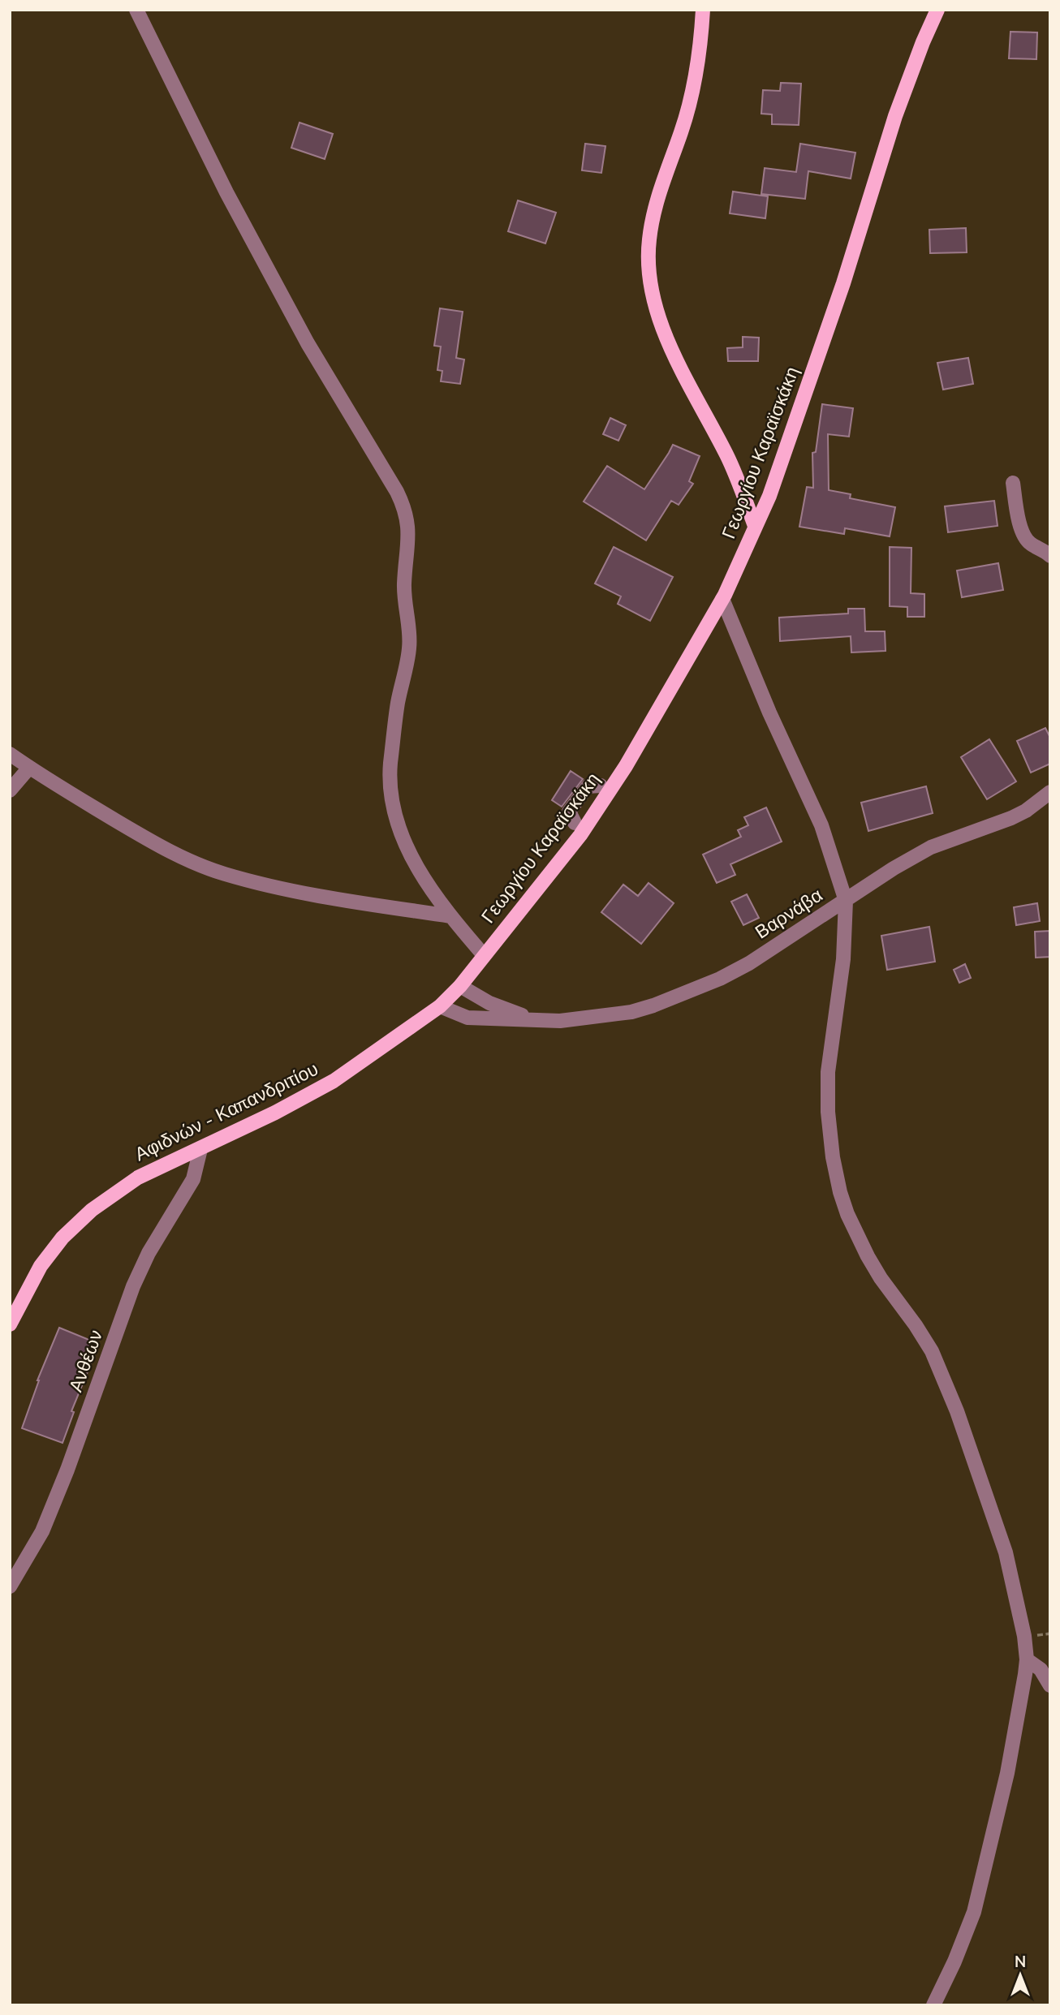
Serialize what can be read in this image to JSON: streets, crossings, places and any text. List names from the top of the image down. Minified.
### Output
{"streets":{"main road":["Γεωργίου Καραϊσκάκη","Αφιδνών - Καπανδριτίου"],"street":["Βαρνάβα","Ανθέων"]},"crossings":[["Γεωργίου Καραϊσκάκη","Αφιδνών - Καπανδριτίου"],["Βαρνάβα","Αφιδνών - Καπανδριτίου"],["Αφιδνών - Καπανδριτίου","Ανθέων"]],"north":"top"}
